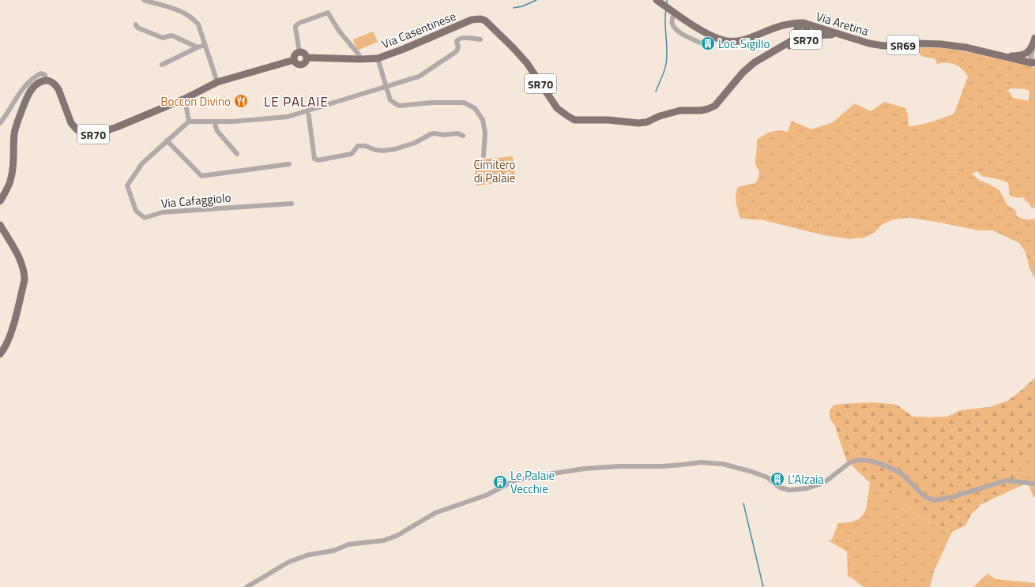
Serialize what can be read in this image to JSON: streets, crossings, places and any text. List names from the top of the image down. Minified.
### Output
{"streets":{"main road":["Via Aretina","Via Casentinese","SR70","SR69"],"street":["Via Cafaggiolo"]},"crossings":[["Via Aretina","Via Casentinese"],["Via Aretina","SR70"],["Via Casentinese","SR70"]],"districts":["LE PALAIE"],"parks":["Cimitero di Palaie"],"places":{"building":["Loc. Sigillo","L'Alzaia","Le Palaie Vecchie"],"restaurant":["Boccon Divino"]}}
